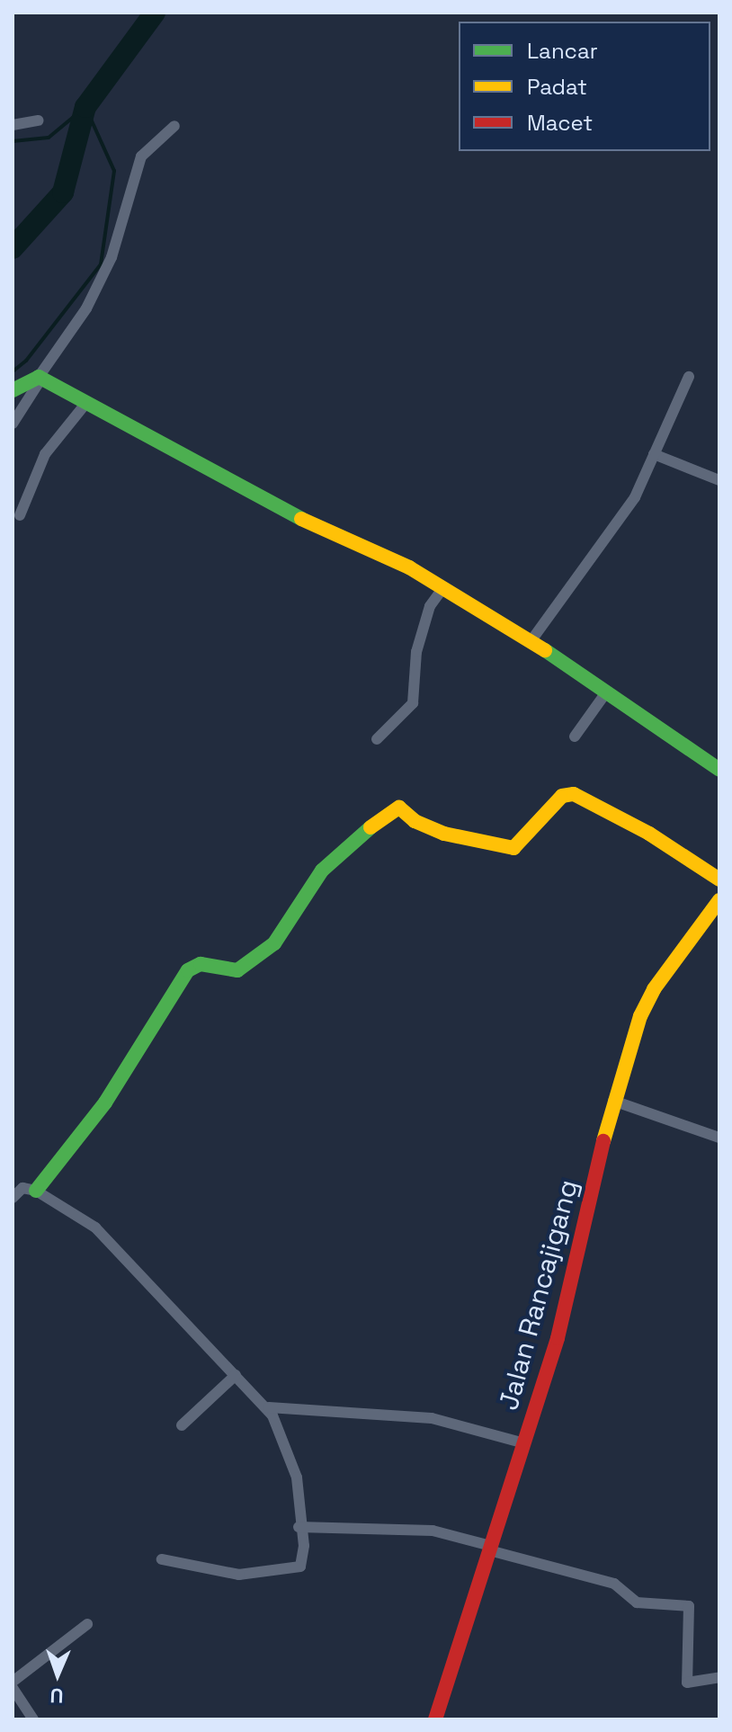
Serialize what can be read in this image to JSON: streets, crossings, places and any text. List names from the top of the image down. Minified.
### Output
{"streets":{"street":["Jalan Rancajigang"]},"legend":["Lancar","Padat","Macet"],"north":"bottom"}
